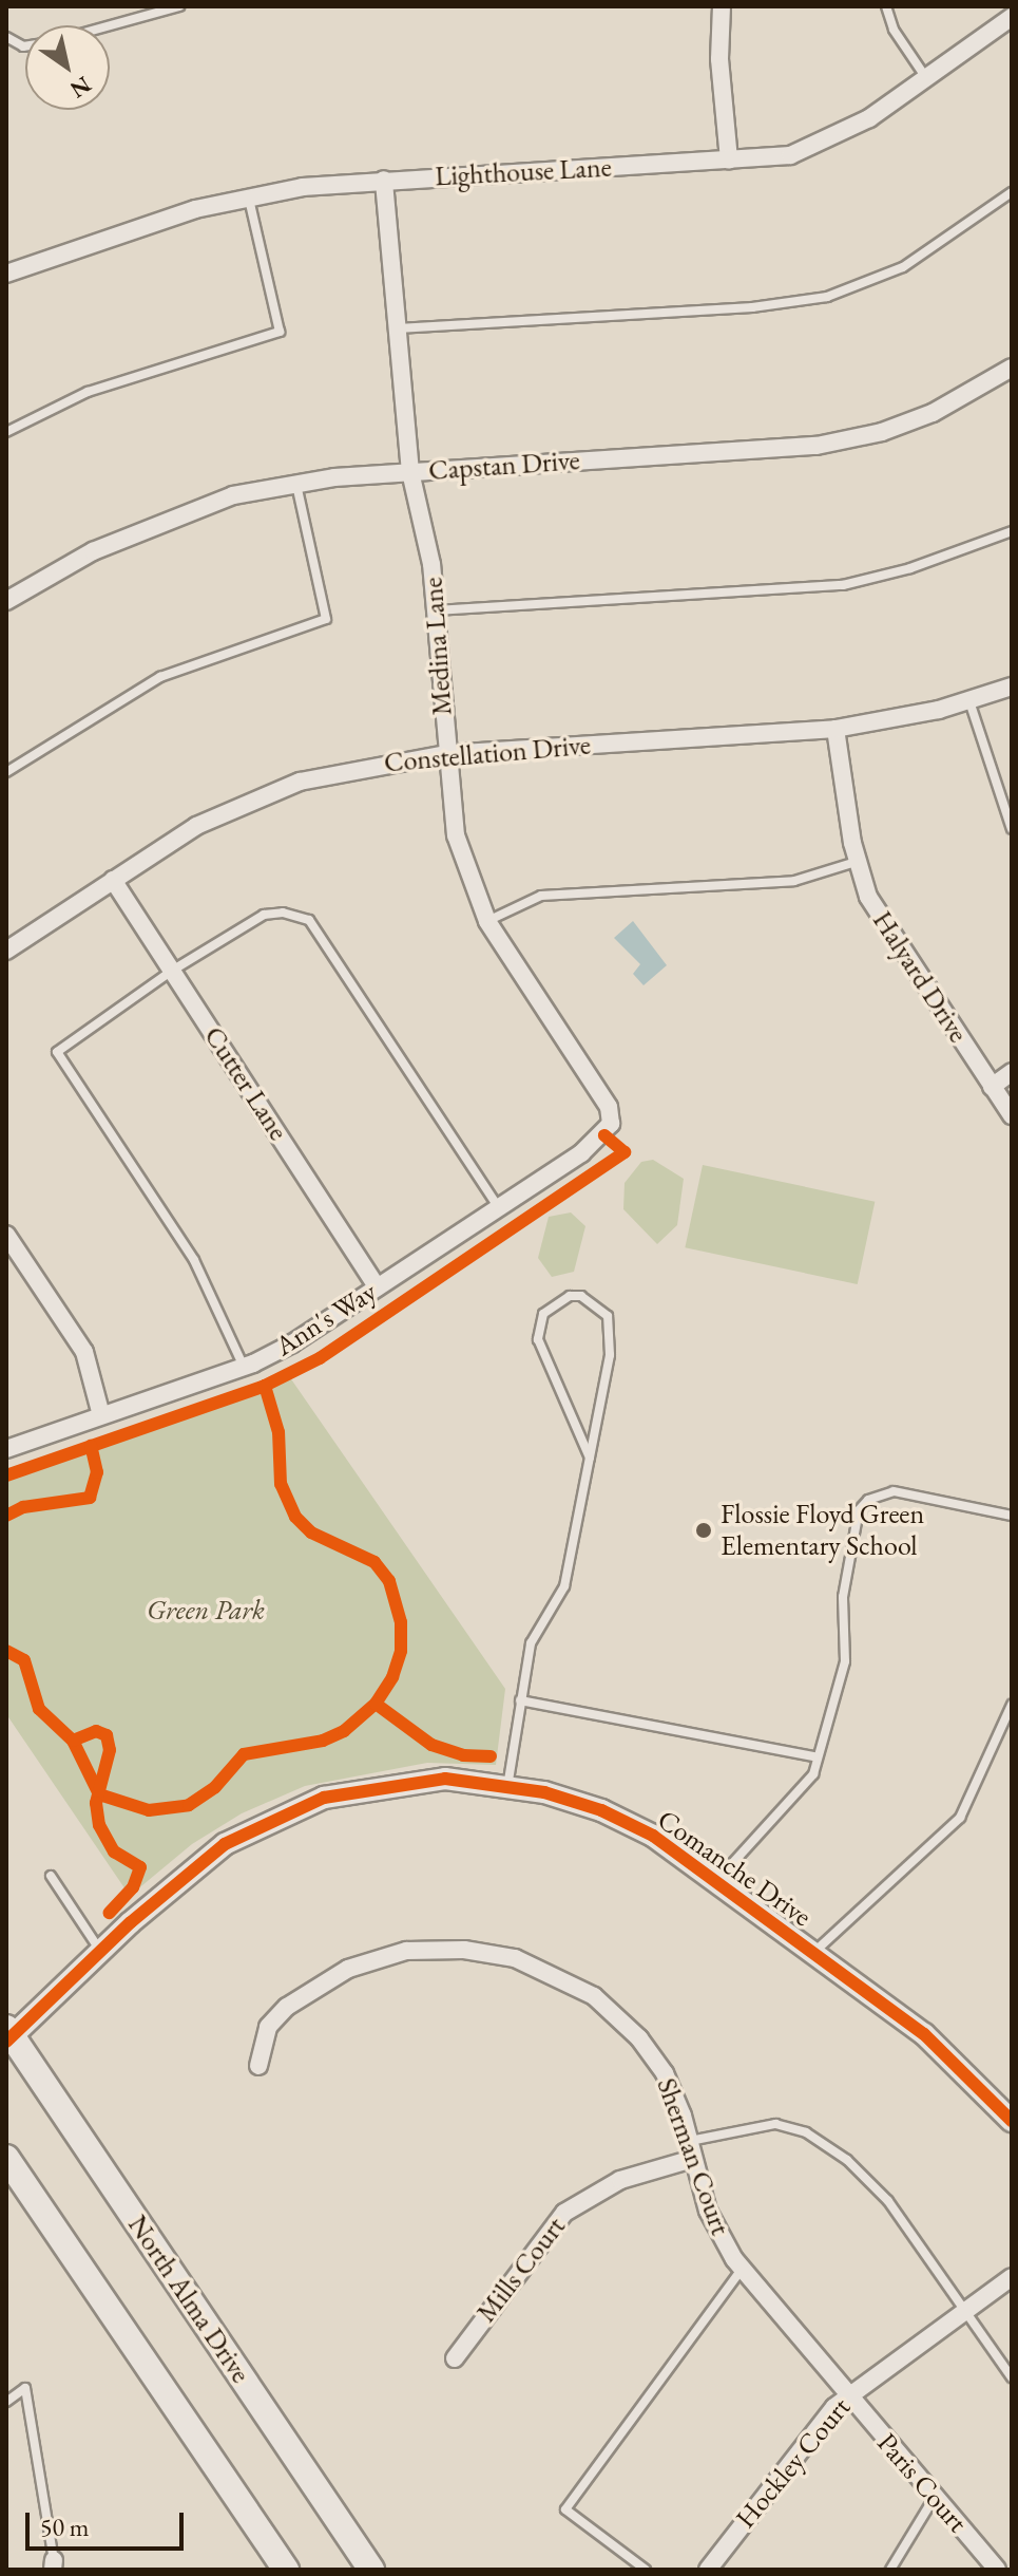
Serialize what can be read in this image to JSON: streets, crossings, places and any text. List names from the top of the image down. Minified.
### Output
{"streets":{"main road":["North Alma Drive"],"street":["Lighthouse Lane","Capstan Drive","Medina Lane","Constellation Drive","Halyard Drive","Cutter Lane","Ann's Way","Comanche Drive","Sherman Court","Mills Court","Hockley Court","Paris Court"]},"crossings":[["Lighthouse Lane","Medina Lane"],["Capstan Drive","Medina Lane"],["Medina Lane","Constellation Drive"],["Medina Lane","Ann's Way"],["Constellation Drive","Halyard Drive"],["Constellation Drive","Cutter Lane"],["Cutter Lane","Ann's Way"],["Comanche Drive","North Alma Drive"],["Sherman Court","Mills Court"],["Sherman Court","Hockley Court"],["Sherman Court","Paris Court"],["Hockley Court","Paris Court"]],"parks":["Green Park"],"places":["Flossie Floyd Green Elementary School"],"scale_bar":"50 m","north":"bottom right"}
